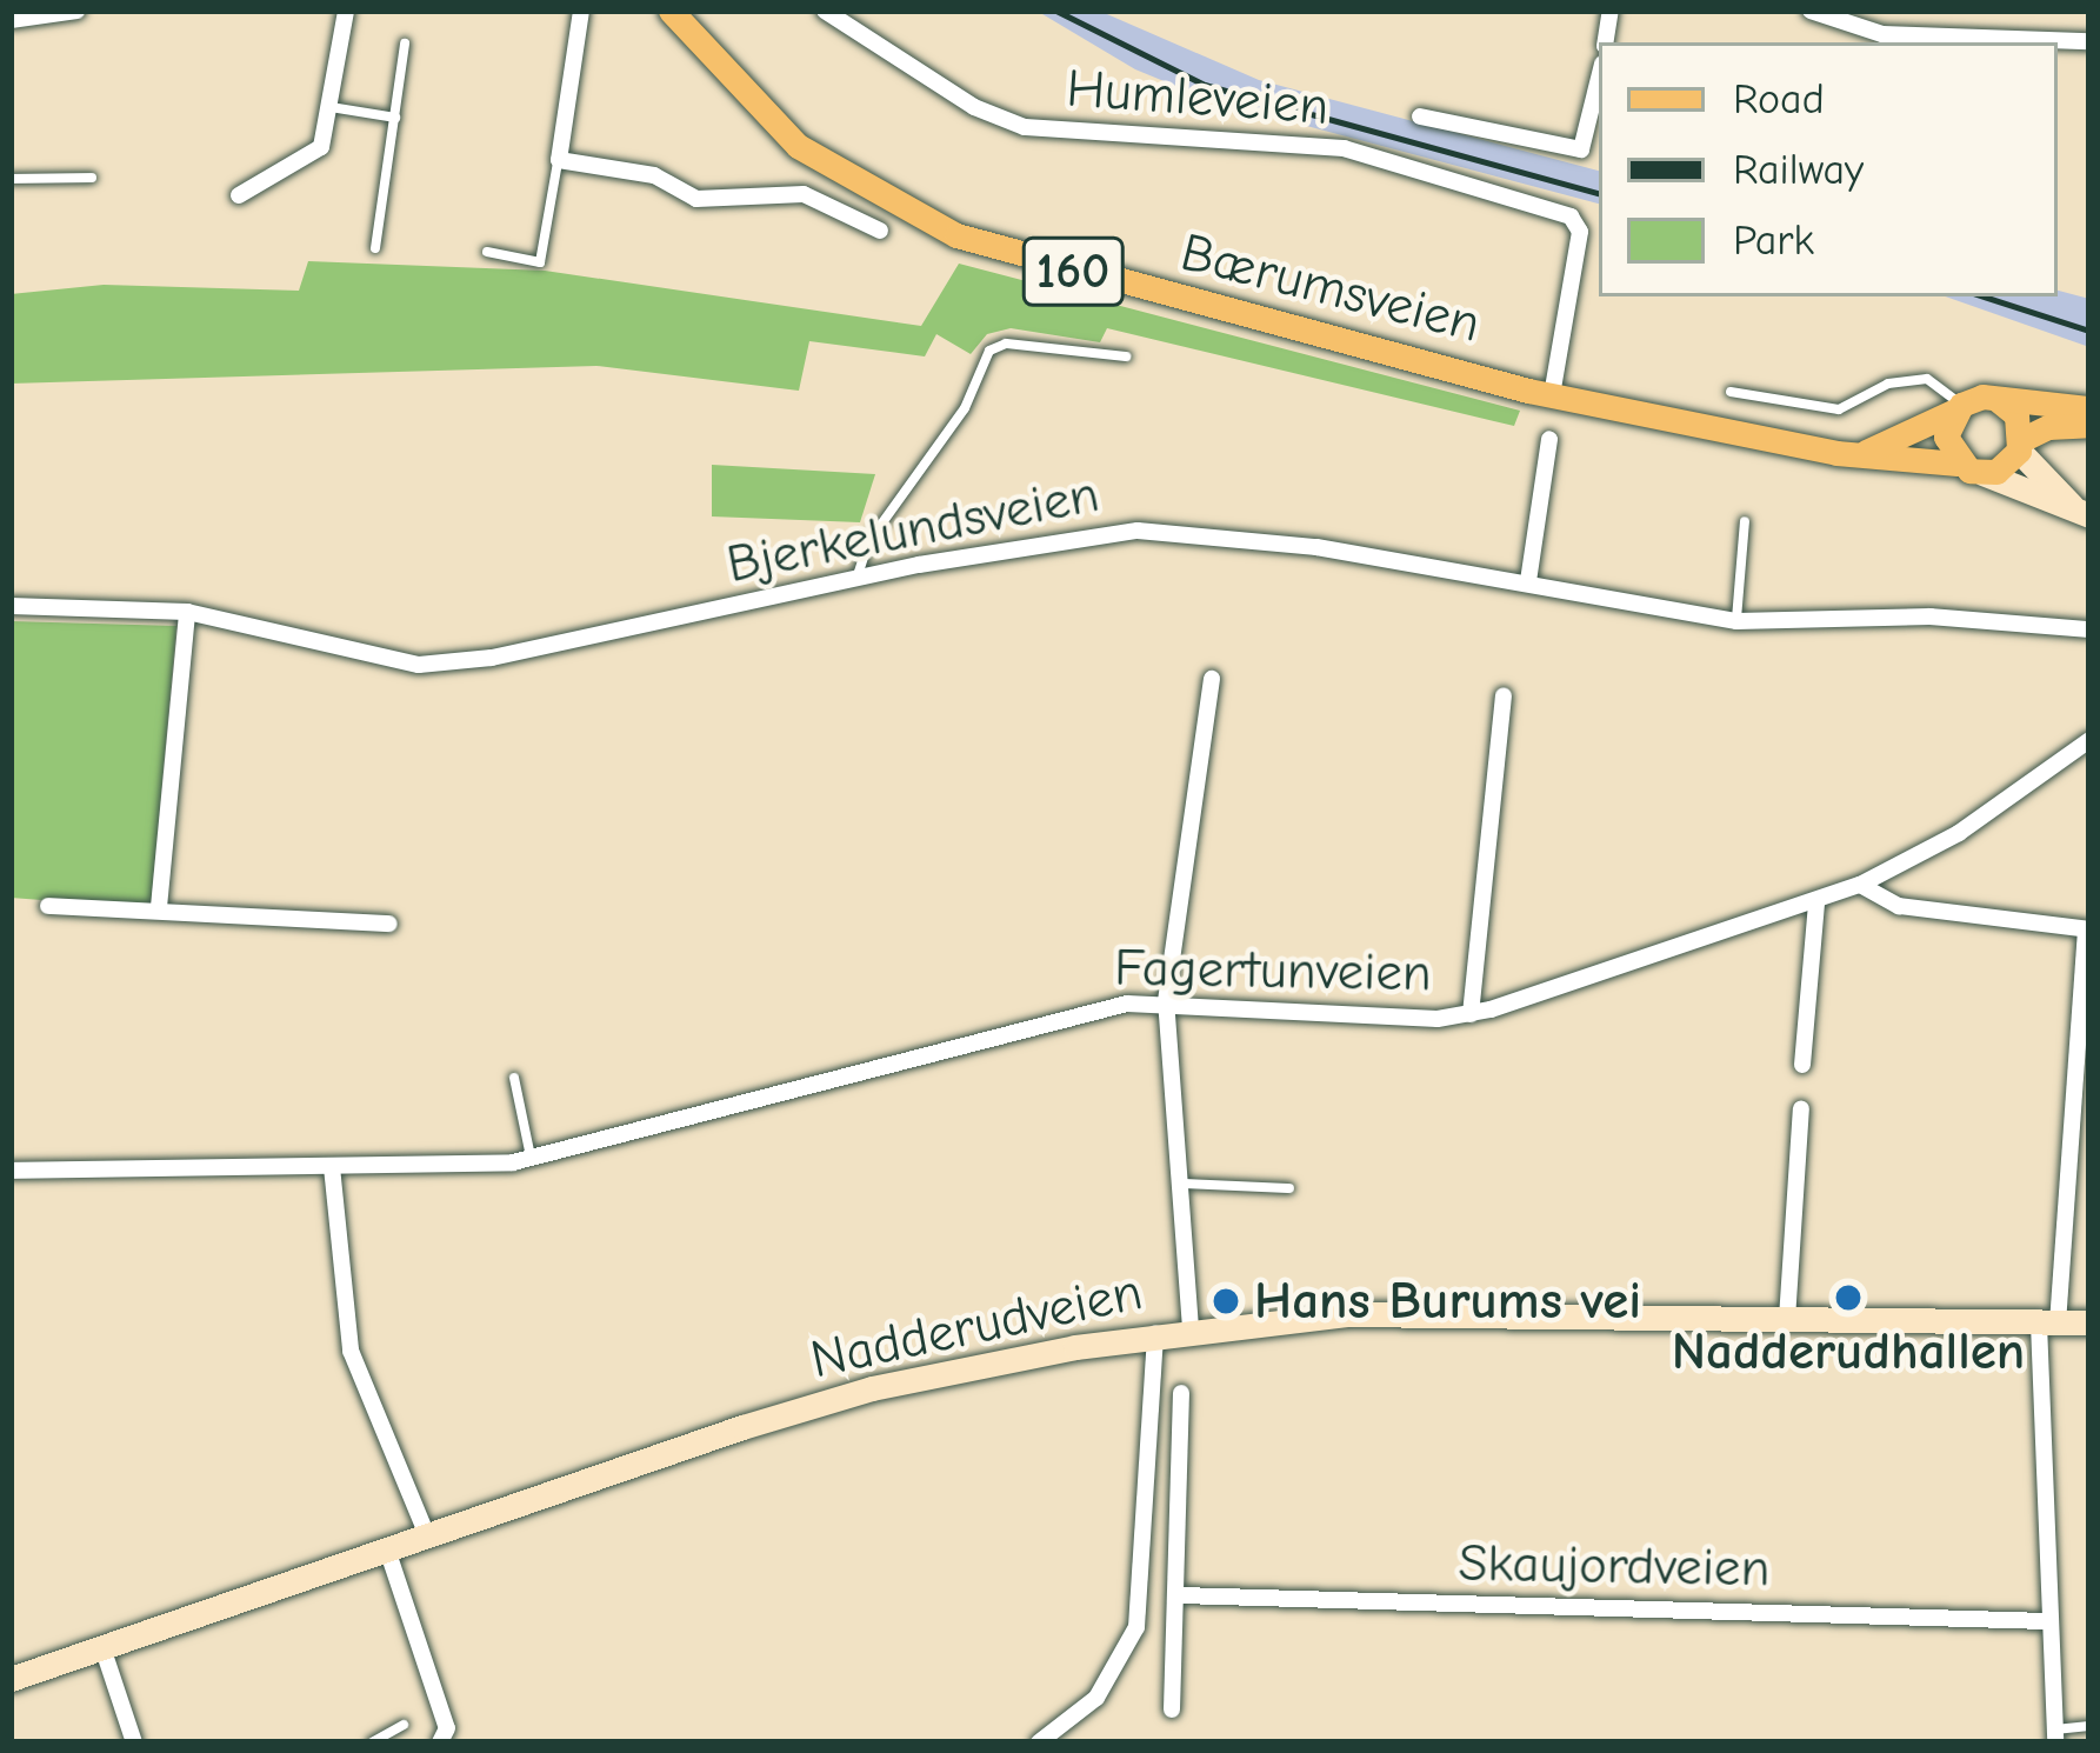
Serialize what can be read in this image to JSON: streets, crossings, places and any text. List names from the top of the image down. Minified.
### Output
{"streets":{"main road":["160","Bærumsveien","Nadderudveien"],"street":["Humleveien","Bjerkelundsveien","Fagertunveien","Skaujordveien"]},"crossings":[["Humleveien","Bærumsveien"]],"places":["Nadderudhallen","Hans Burums vei"],"legend":["Road","Railway","Park"]}
